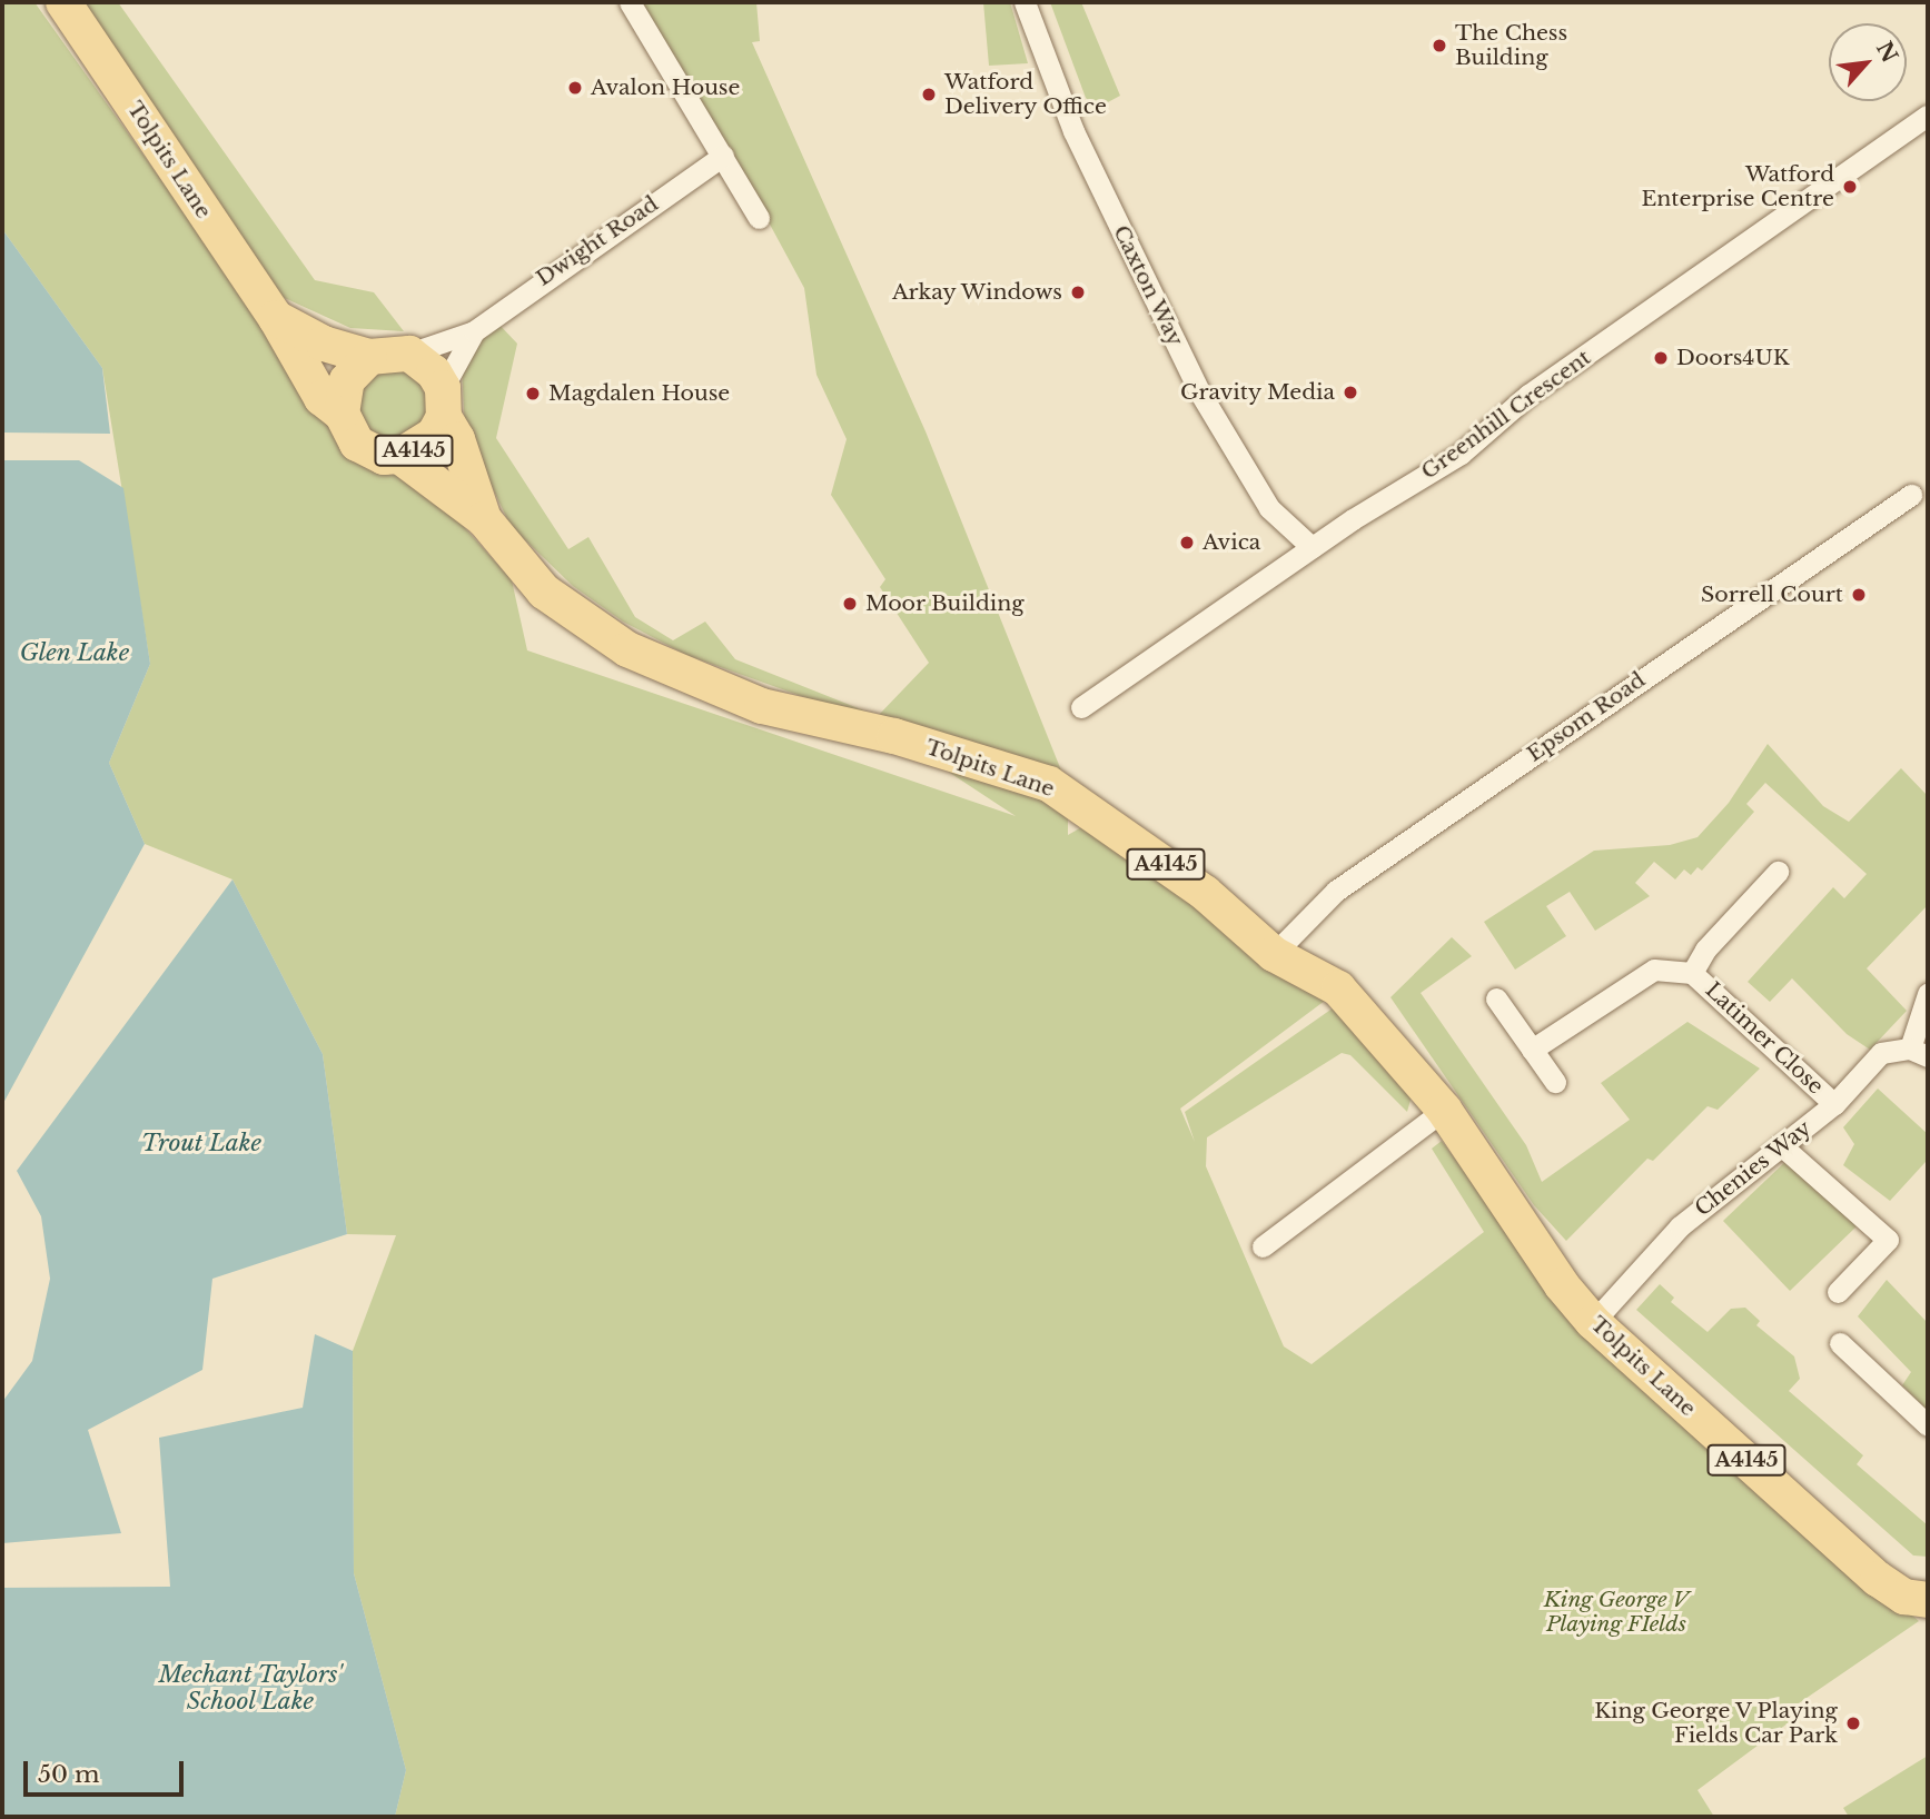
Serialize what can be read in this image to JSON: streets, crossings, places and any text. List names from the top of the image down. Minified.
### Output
{"streets":{"main road":["Tolpits Lane","A4145"],"street":["Dwight Road","Caxton Way","Greenhill Crescent","Epsom Road","Latimer Close","Chenies Way"]},"crossings":[["Tolpits Lane","Dwight Road"],["Tolpits Lane","A4145"],["Tolpits Lane","Epsom Road"],["Tolpits Lane","Chenies Way"],["Dwight Road","A4145"],["Caxton Way","Greenhill Crescent"],["Latimer Close","Chenies Way"]],"water":["Glen Lake","Trout Lake","Mechant Taylors' School Lake"],"parks":["King George V Playing FIelds"],"places":["The Chess Building","Avalon House","Watford Delivery Office","Watford Enterprise Centre","Arkay Windows","Doors4UK","Gravity Media","Magdalen House","Avica","Sorrell Court","Moor Building","King George V Playing Fields Car Park"],"scale_bar":"50 m","north":"top right"}
